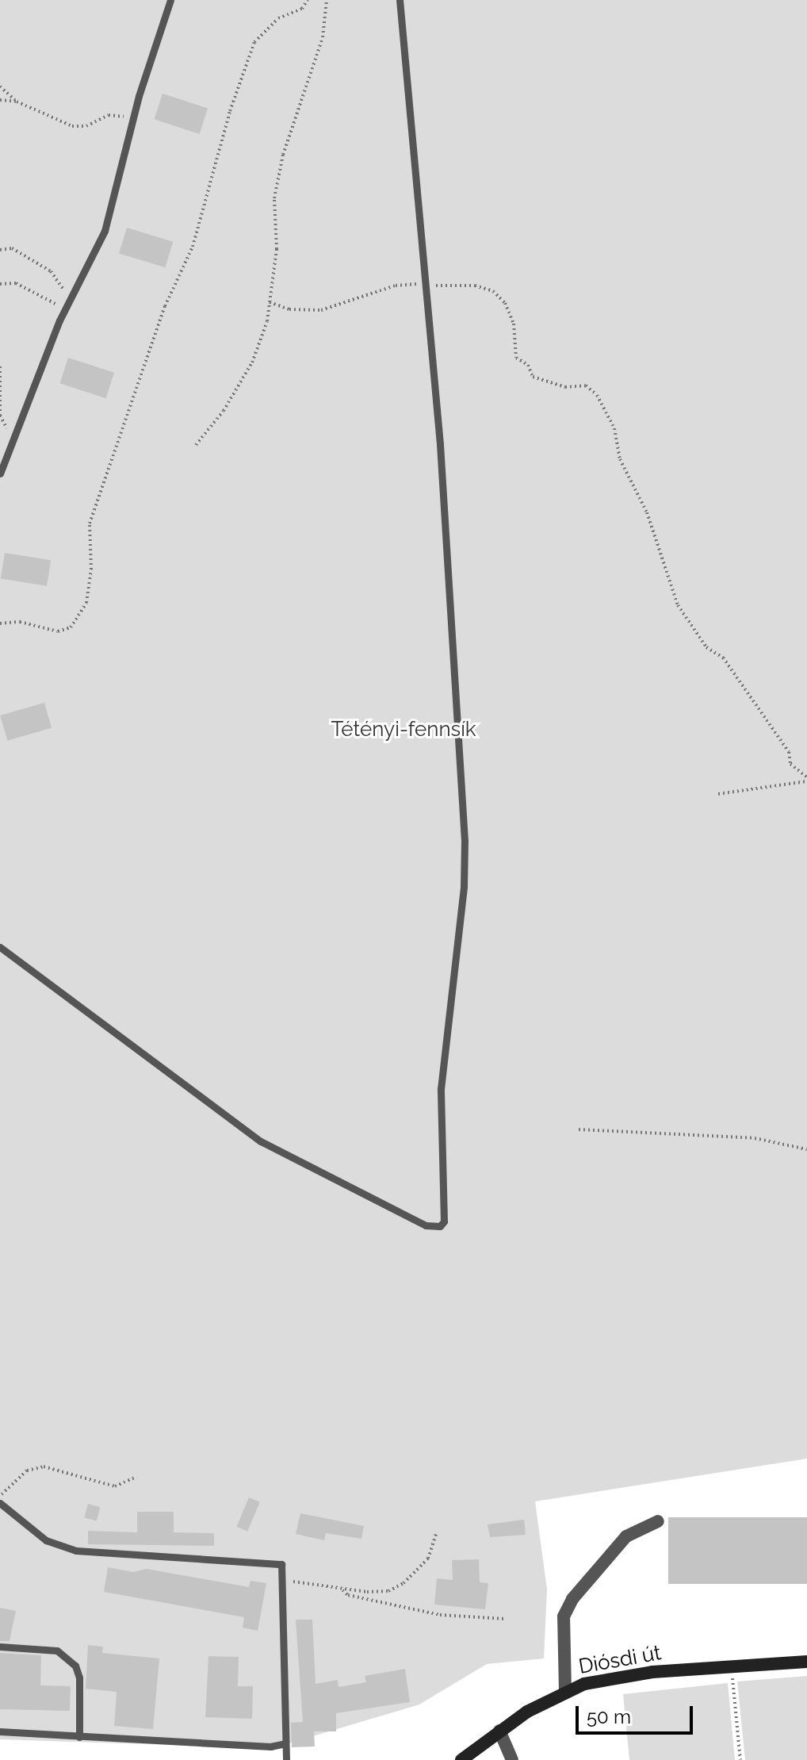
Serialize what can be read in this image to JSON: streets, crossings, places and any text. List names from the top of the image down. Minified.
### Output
{"streets":{"main road":["Diósdi út"]},"parks":["Tétényi-fennsík"],"scale_bar":"50 m"}
